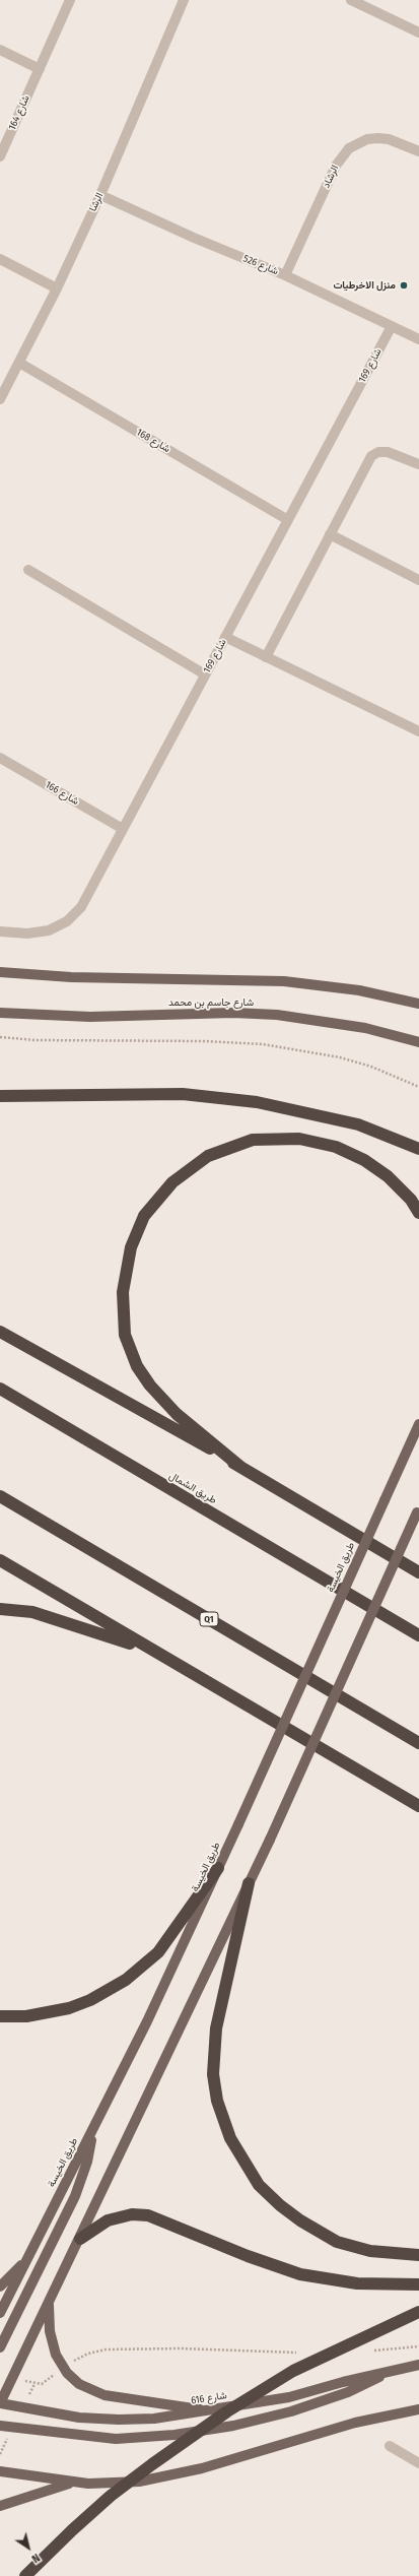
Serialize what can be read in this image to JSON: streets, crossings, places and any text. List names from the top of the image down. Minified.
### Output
{"streets":{"highway":["طريق الشمال","Q1"],"main road":["شارع جاسم بن محمد","طريق الخيسة","شارع 616"],"street":["شارع 164","الرشاد","الرشا","شارع 526","شارع 169","شارع 168","شارع 166"]},"crossings":[["الرشاد","شارع 526"],["الرشا","شارع 526"],["الرشا","شارع 168"],["شارع 526","شارع 169"],["شارع 169","شارع 168"],["شارع 169","شارع 166"]],"places":["منزل الاخرطيات"],"north":"bottom right"}
